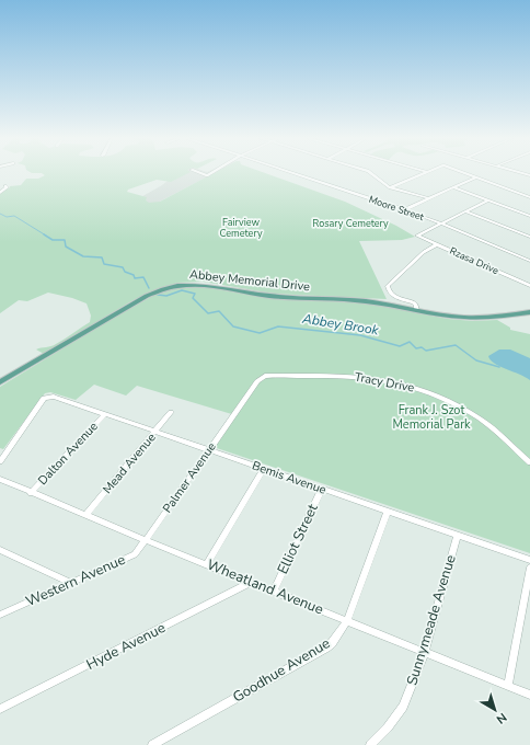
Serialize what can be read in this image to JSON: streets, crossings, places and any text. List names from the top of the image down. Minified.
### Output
{"streets":{"main road":["Abbey Memorial Drive"],"street":["Moore Street","Rzasa Drive","Tracy Drive","Dalton Avenue","Mead Avenue","Palmer Avenue","Bemis Avenue","Elliot Street","Western Avenue","Wheatland Avenue","Sunnymeade Avenue","Hyde Avenue","Goodhue Avenue"]},"crossings":[["Moore Street","Rzasa Drive"],["Tracy Drive","Palmer Avenue"],["Dalton Avenue","Bemis Avenue"],["Dalton Avenue","Wheatland Avenue"],["Mead Avenue","Bemis Avenue"],["Mead Avenue","Wheatland Avenue"],["Palmer Avenue","Bemis Avenue"],["Palmer Avenue","Western Avenue"],["Palmer Avenue","Wheatland Avenue"],["Bemis Avenue","Elliot Street"],["Bemis Avenue","Sunnymeade Avenue"],["Bemis Avenue","Goodhue Avenue"],["Elliot Street","Wheatland Avenue"],["Western Avenue","Wheatland Avenue"],["Wheatland Avenue","Sunnymeade Avenue"],["Wheatland Avenue","Hyde Avenue"],["Wheatland Avenue","Goodhue Avenue"]],"water":["Abbey Brook"],"parks":["Fairview Cemetery","Rosary Cemetery","Frank J. Szot Memorial Park"],"north":"bottom right"}
